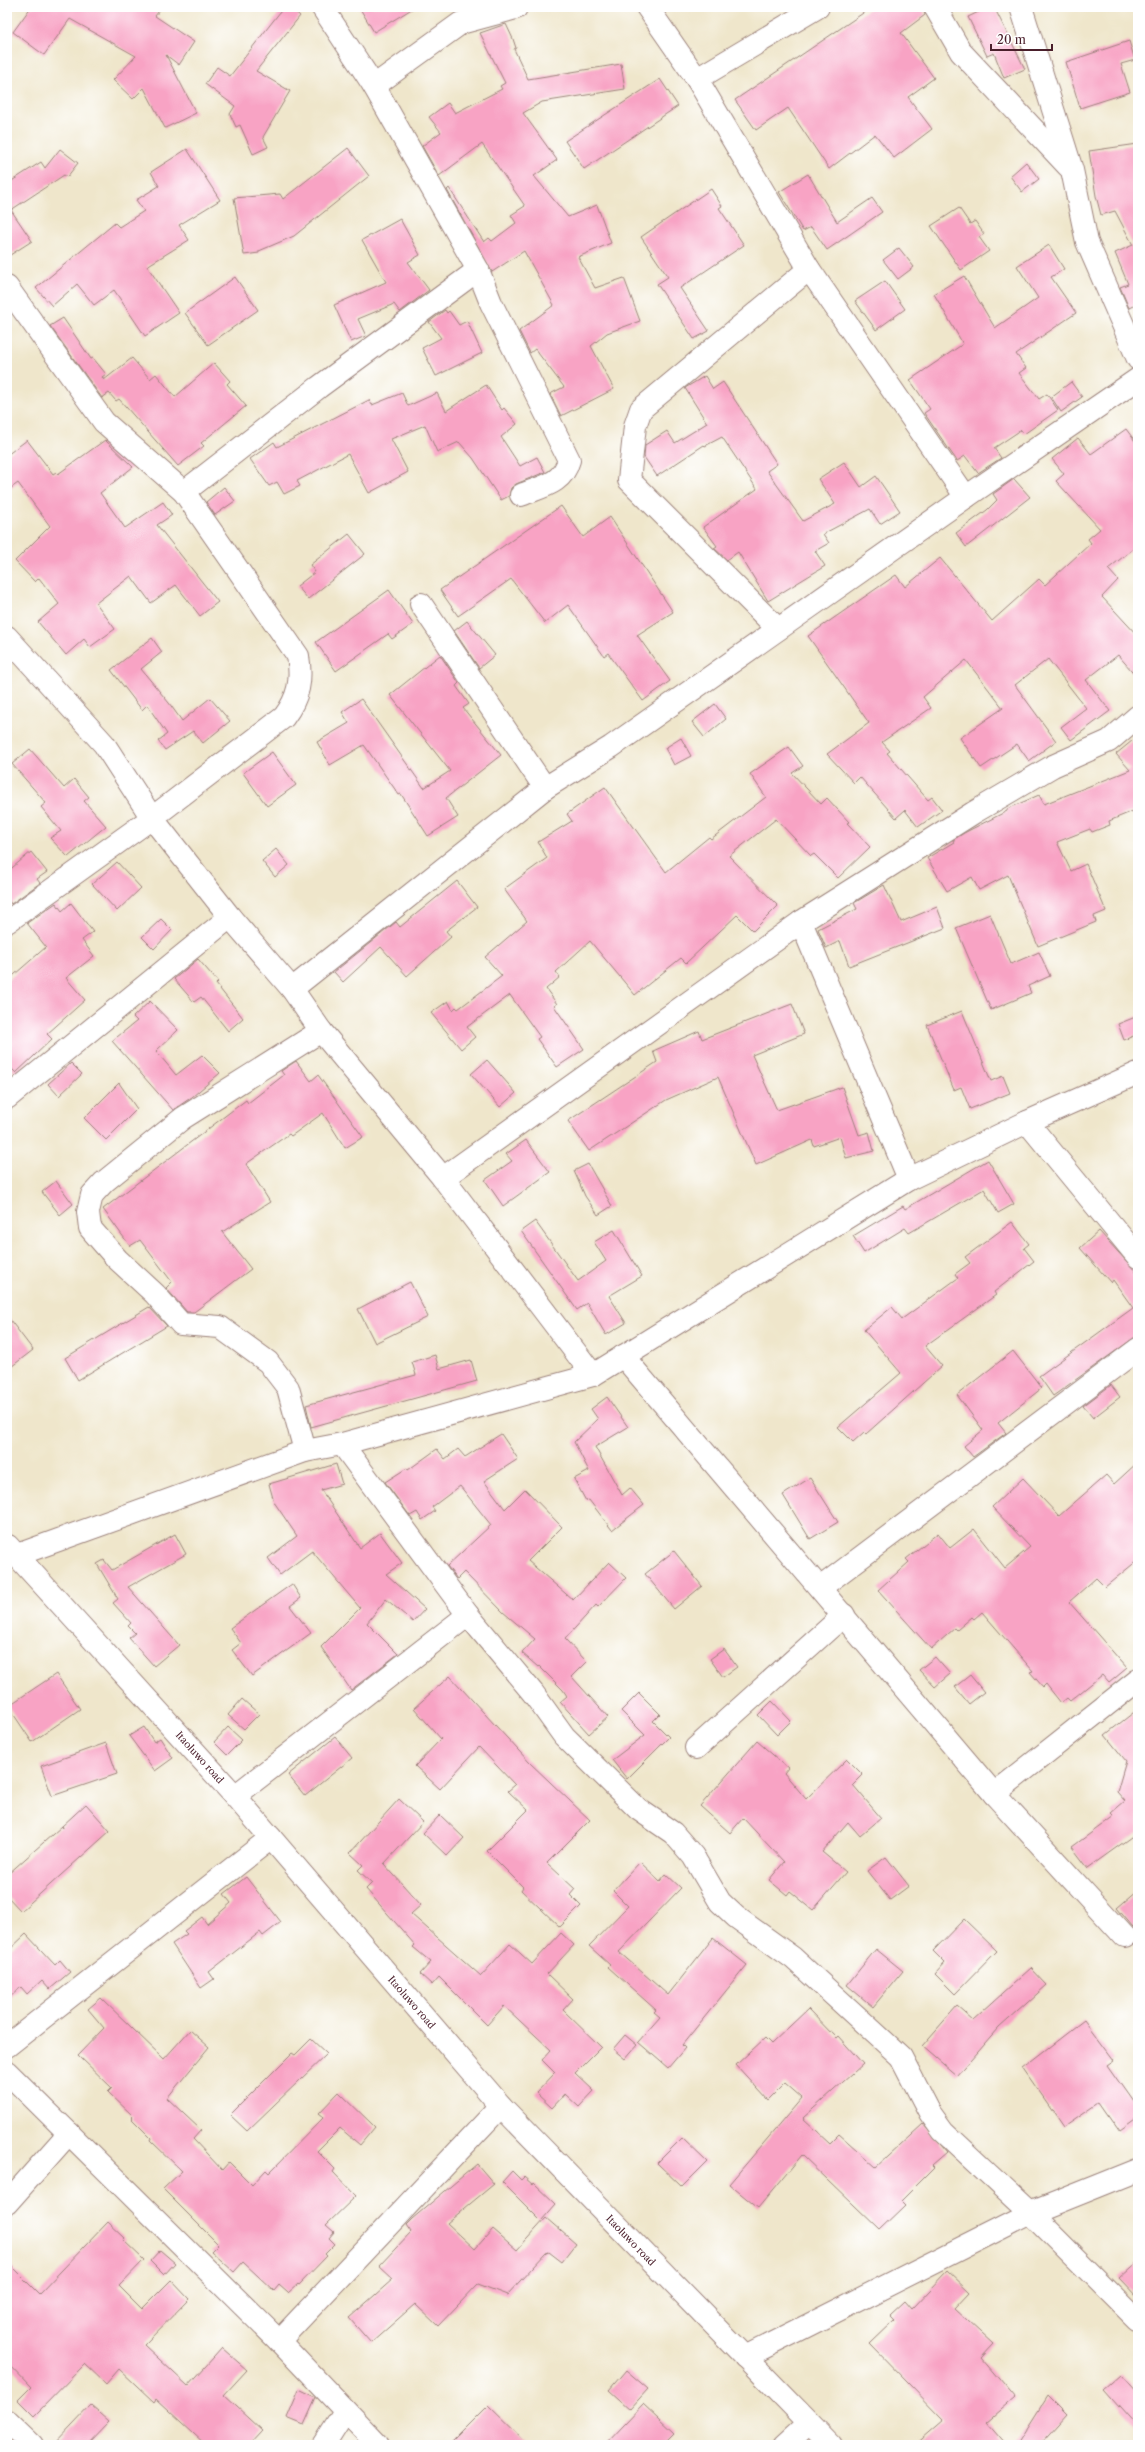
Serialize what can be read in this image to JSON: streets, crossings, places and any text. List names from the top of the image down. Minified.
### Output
{"streets":{"street":["Itaoluwo road"]},"scale_bar":"20 m"}
